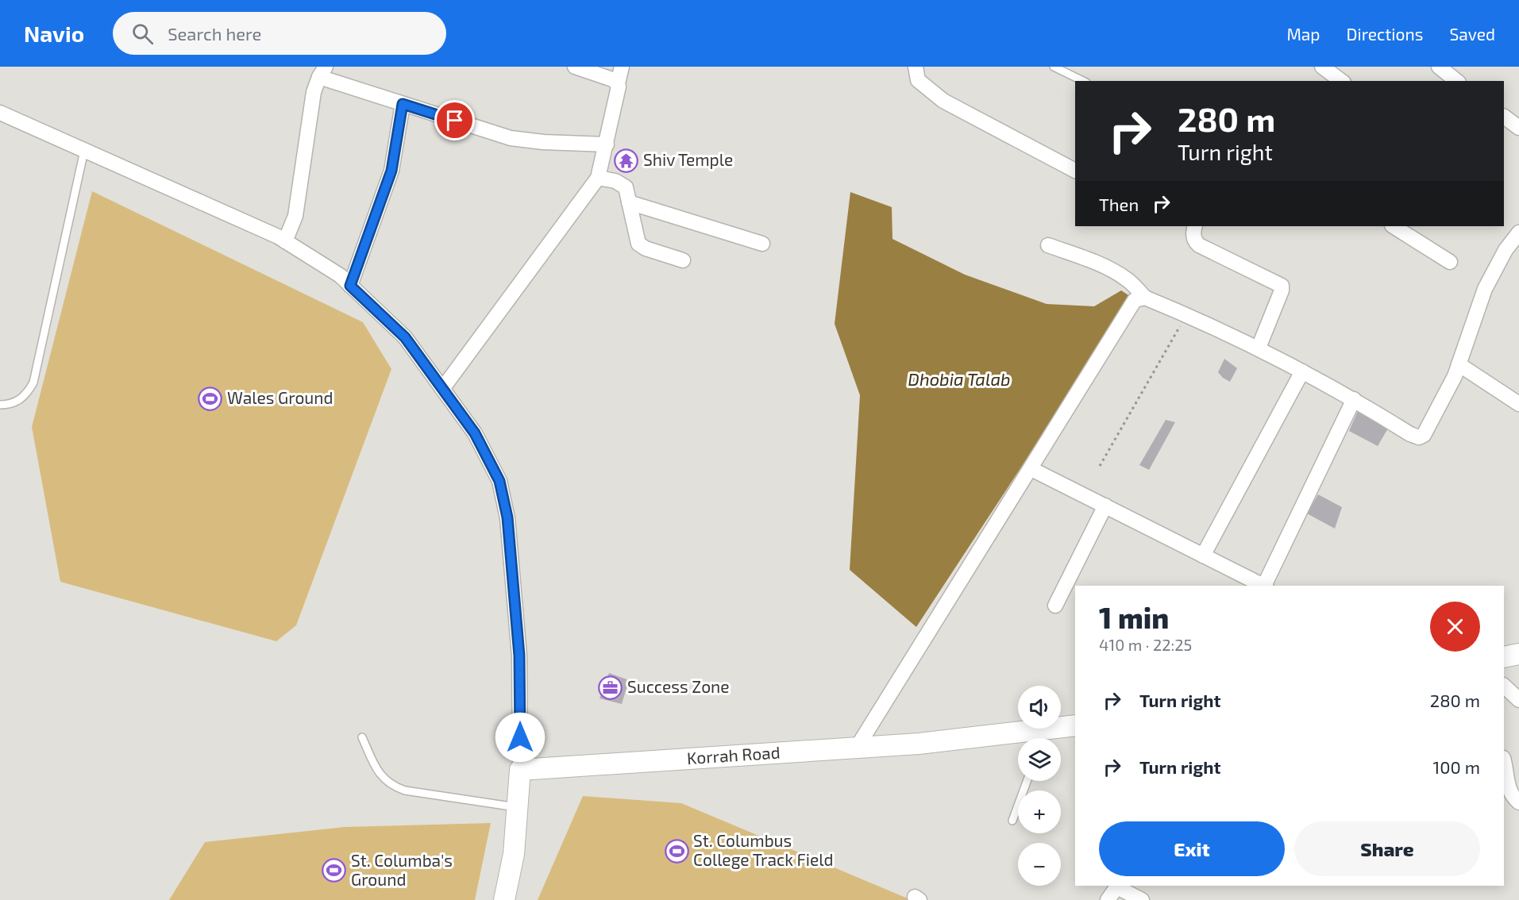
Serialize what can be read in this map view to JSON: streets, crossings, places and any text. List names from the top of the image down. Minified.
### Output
{"streets":{"main road":["Korrah Road"]},"water":["Dhobia Talab"],"places":{"temple":["Shiv Temple"],"sports":["Wales Ground","St. Columbus College Track Field","St. Columba's Ground"],"office":["Success Zone"]},"page":{"header":"Navio","search":"Search here","nav":["Map","Directions","Saved"],"turn":["280 m","Turn right"],"then":"Then","heading":["1 min","410 m · 22:25"],"list":[{"name":"Turn right","value":"280 m"},{"name":"Turn right","value":"100 m"}],"map_buttons":["+","−"],"buttons":["Exit","Share"]}}
